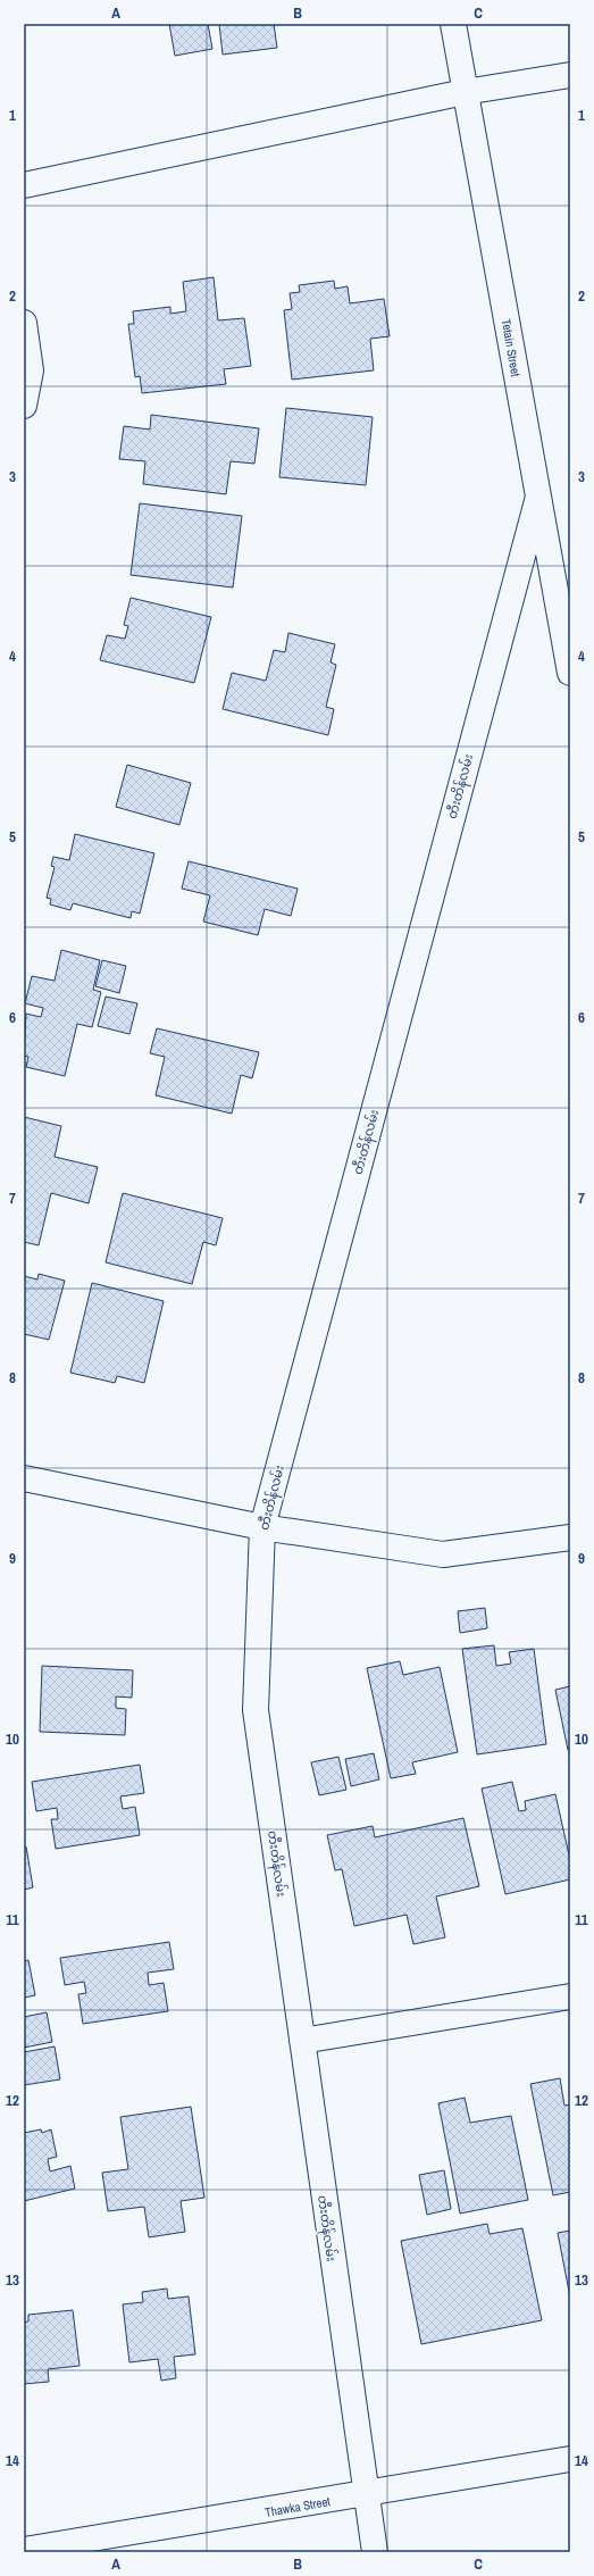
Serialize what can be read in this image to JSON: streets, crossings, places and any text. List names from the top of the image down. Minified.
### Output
{"streets":{"street":["Tetain Street","တီးတိန်လမ်း","Thawka Street"]},"crossings":[["Tetain Street","တီးတိန်လမ်း"],["တီးတိန်လမ်း","Thawka Street"]],"grid":{"columns":["A","B","C"],"rows":["1","2","3","4","5","6","7","8","9","10","11","12","13","14"]}}
